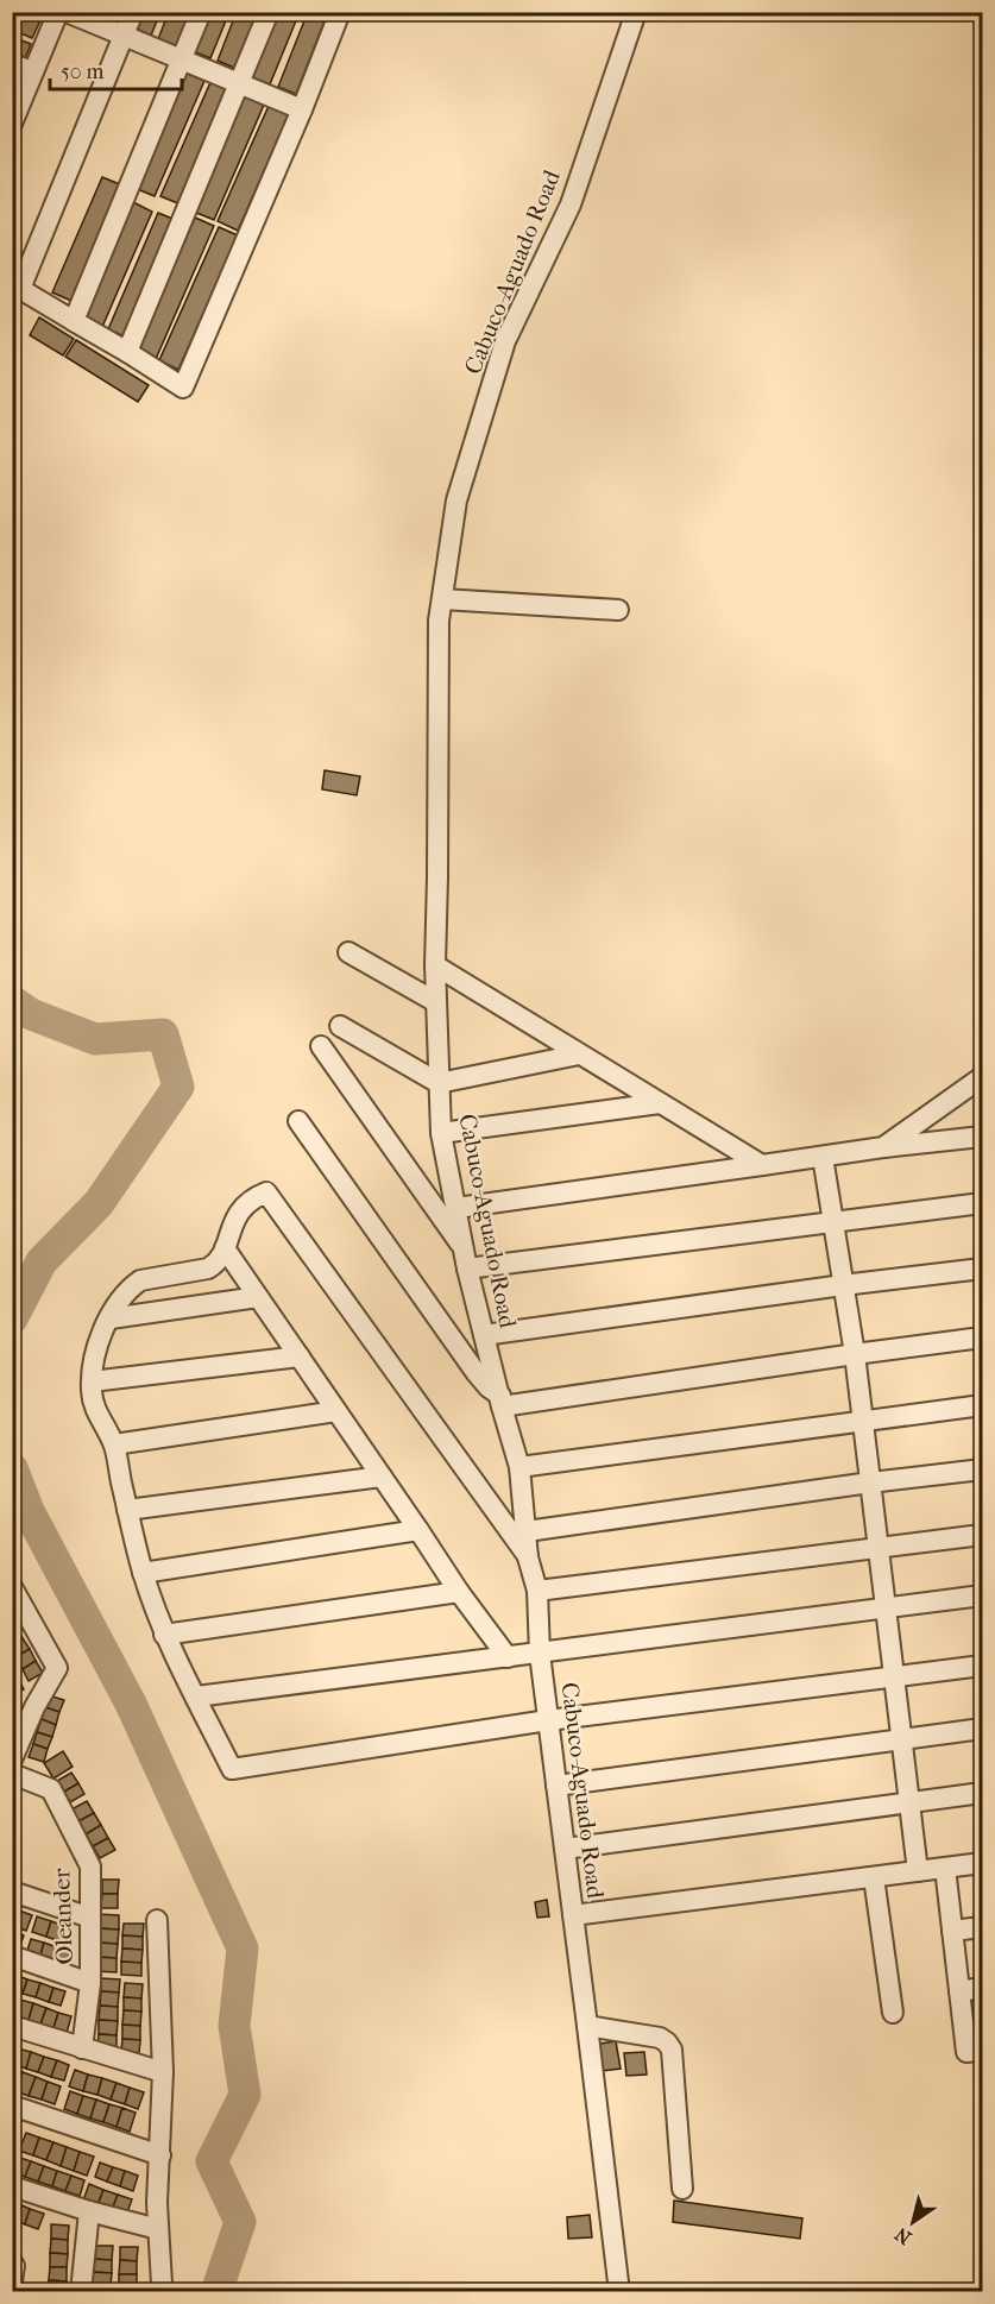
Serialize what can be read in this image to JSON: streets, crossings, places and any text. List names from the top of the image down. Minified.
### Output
{"streets":{"street":["Cabuco-Aguado Road","Oleander"]},"scale_bar":"50 m","north":"bottom left"}
